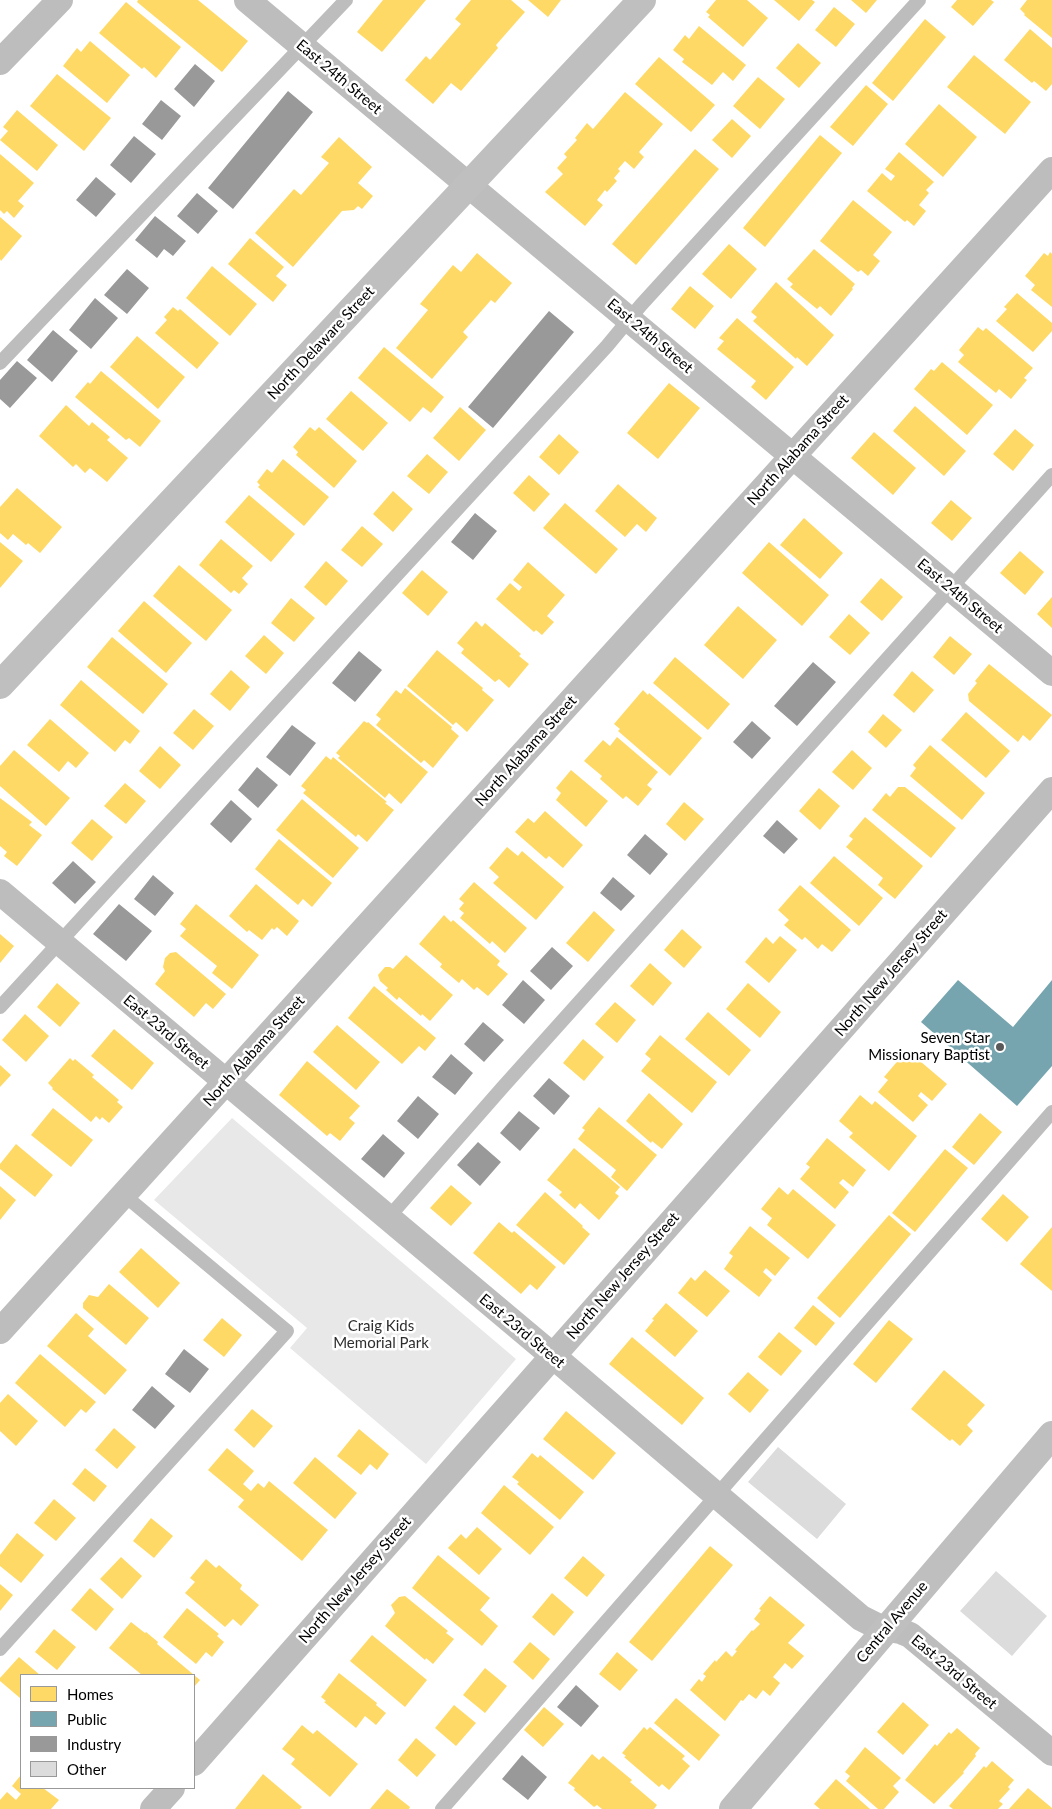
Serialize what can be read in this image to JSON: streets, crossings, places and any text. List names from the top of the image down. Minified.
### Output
{"streets":{"main road":["North Delaware Street","Central Avenue"],"street":["East 24th Street","North Alabama Street","North New Jersey Street","East 23rd Street"]},"crossings":[["East 24th Street","North Delaware Street"],["East 24th Street","North Alabama Street"],["North Alabama Street","East 23rd Street"],["North New Jersey Street","East 23rd Street"],["East 23rd Street","Central Avenue"]],"parks":["Craig Kids Memorial Park"],"places":["Seven Star Missionary Baptist"],"legend":["Homes","Public","Industry","Other"]}
